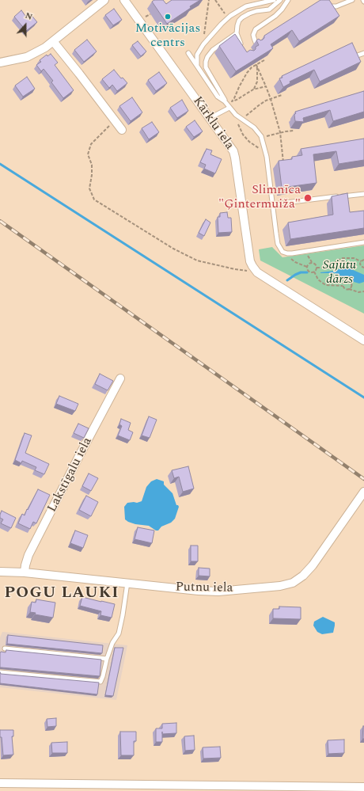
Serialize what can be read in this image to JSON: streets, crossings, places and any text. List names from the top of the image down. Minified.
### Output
{"streets":{"street":["Kārklu iela","Lakstīgalu iela","Putnu iela"]},"crossings":[["Lakstīgalu iela","Putnu iela"]],"districts":["POGU LAUKI"],"parks":["Sajūtu dārzs"],"places":["Motivācijas centrs","Slimnīca \"Ģintermuiža\""],"north":"top"}
